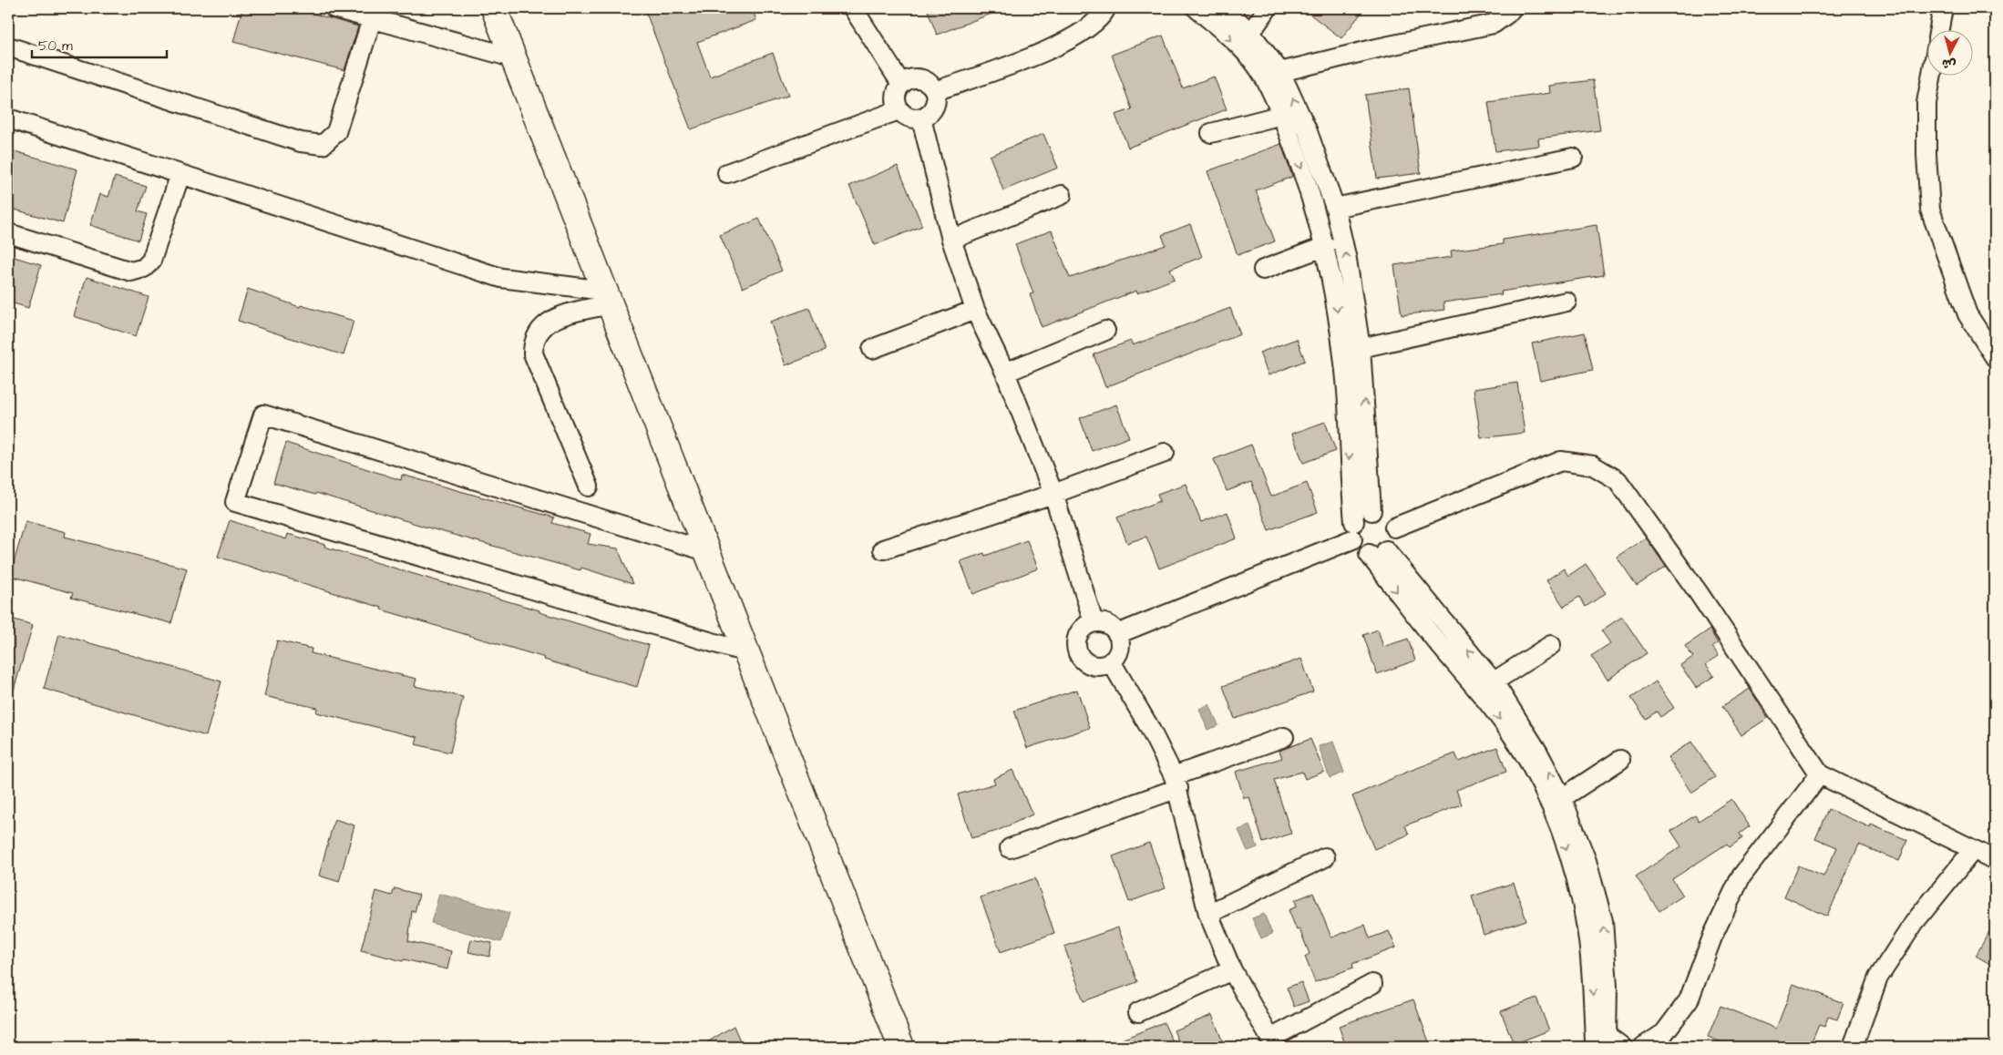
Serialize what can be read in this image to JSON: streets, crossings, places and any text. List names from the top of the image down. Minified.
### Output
{"scale_bar":"50 m","north":"bottom"}
